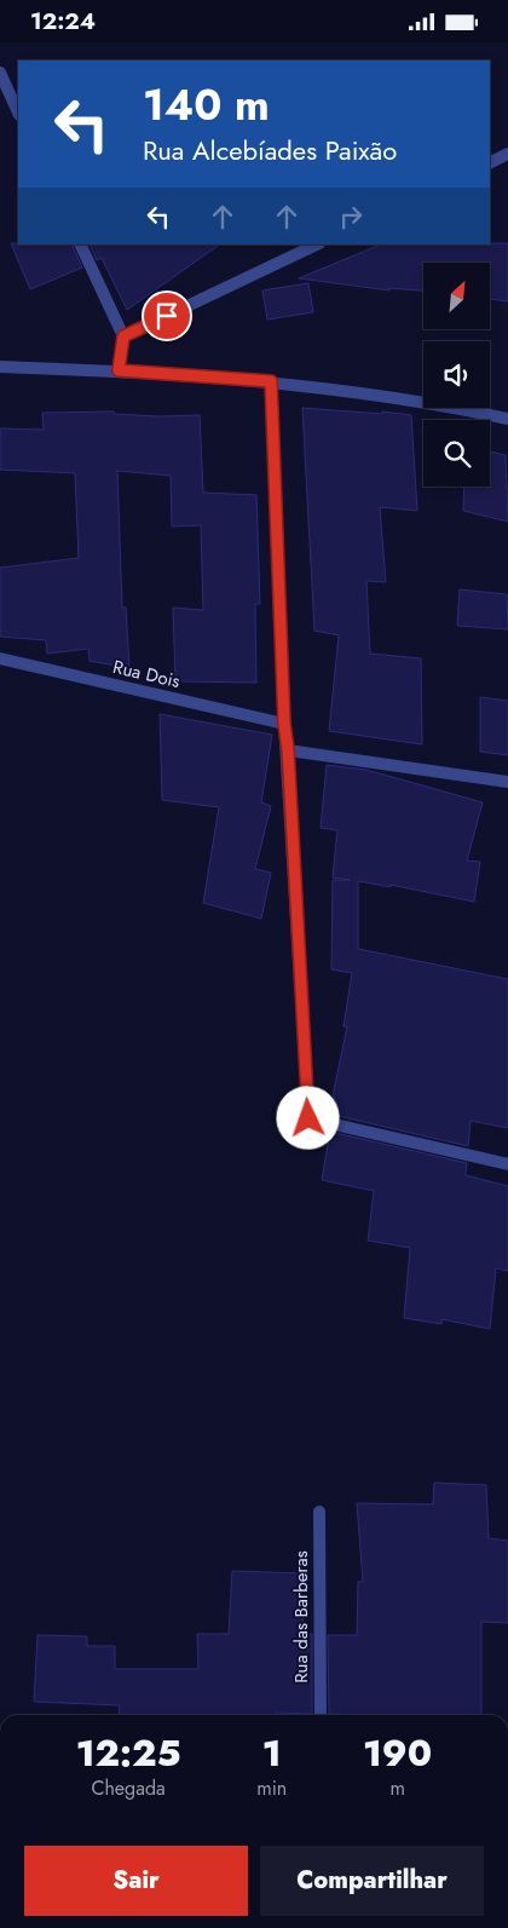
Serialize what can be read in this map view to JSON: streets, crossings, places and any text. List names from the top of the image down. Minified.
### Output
{"streets":{"street":["Rua Dois","Rua das Barberas"]},"north":"top right","page":{"status":"12:24","turn":["140 m","Rua Alcebíades Paixão"],"eta":["12:25","Chegada","1","min","190","m"],"buttons":["Sair","Compartilhar"]}}
